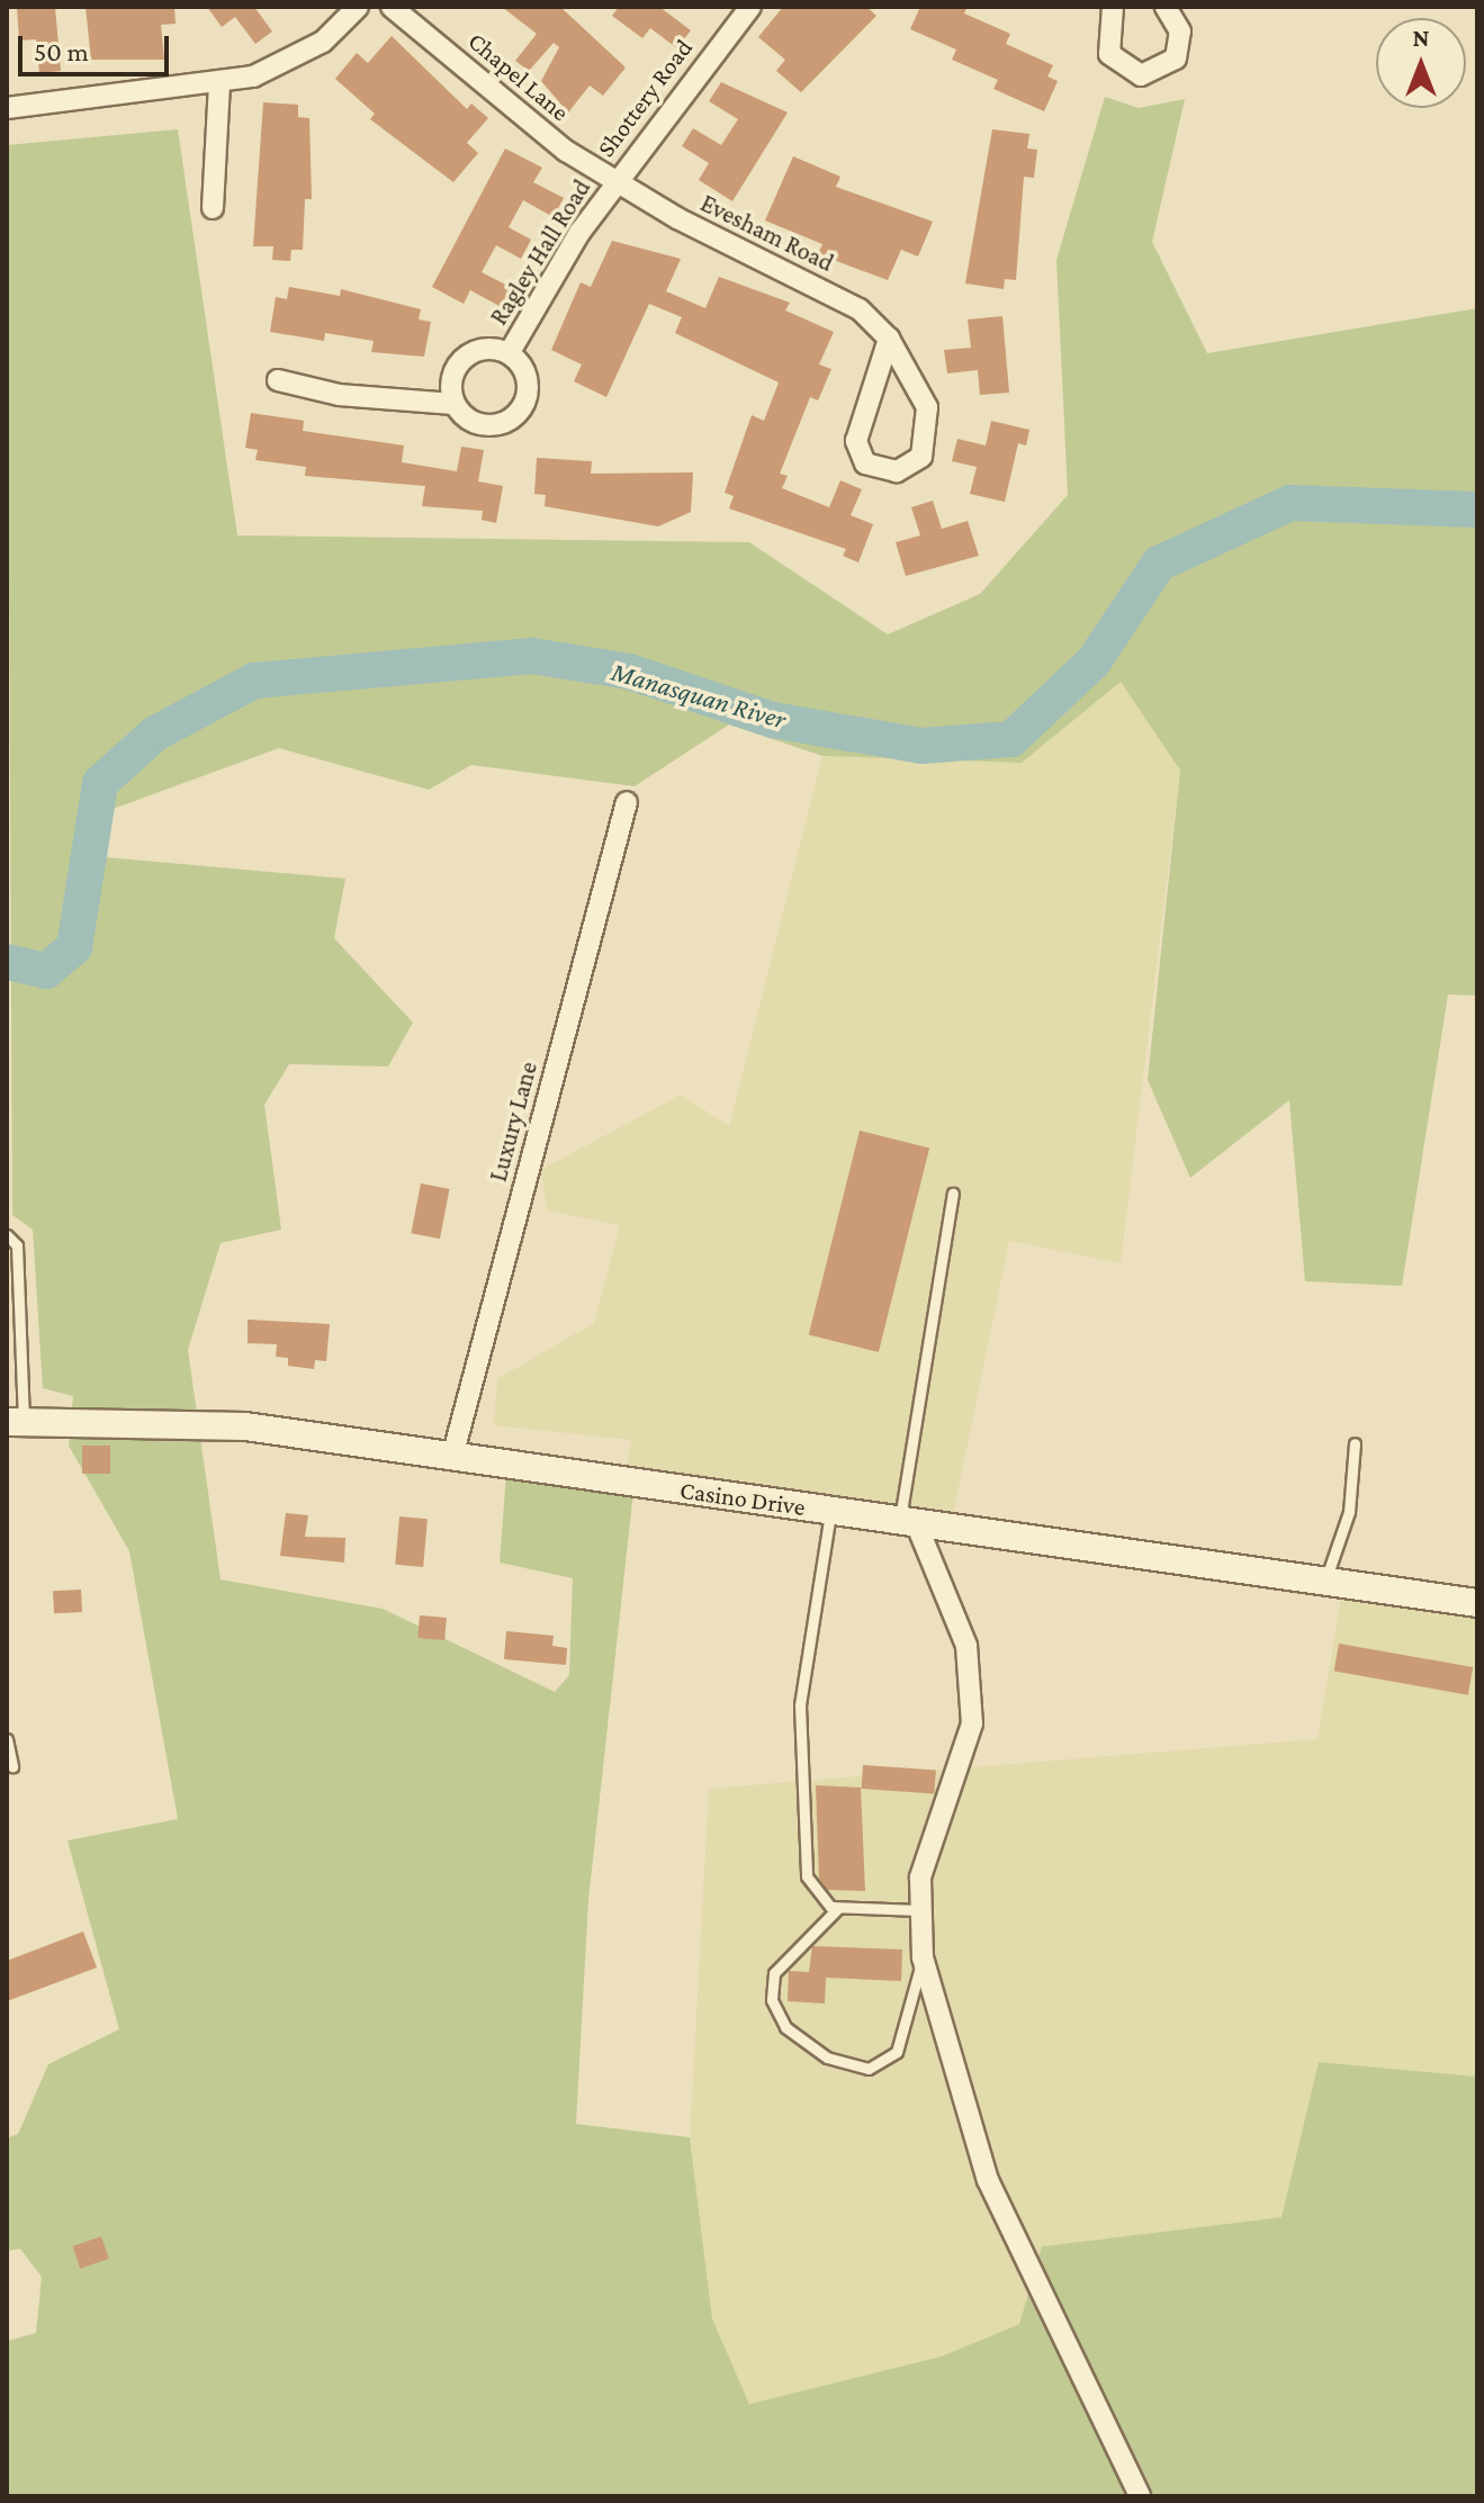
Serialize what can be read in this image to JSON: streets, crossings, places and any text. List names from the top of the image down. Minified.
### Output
{"streets":{"street":["Chapel Lane","Shottery Road","Evesham Road","Ragley Hall Road","Luxury Lane","Casino Drive"]},"crossings":[["Chapel Lane","Shottery Road"],["Chapel Lane","Evesham Road"],["Chapel Lane","Ragley Hall Road"],["Shottery Road","Evesham Road"],["Shottery Road","Ragley Hall Road"],["Evesham Road","Ragley Hall Road"],["Luxury Lane","Casino Drive"]],"water":["Manasquan River"],"scale_bar":"50 m","north":"top"}
